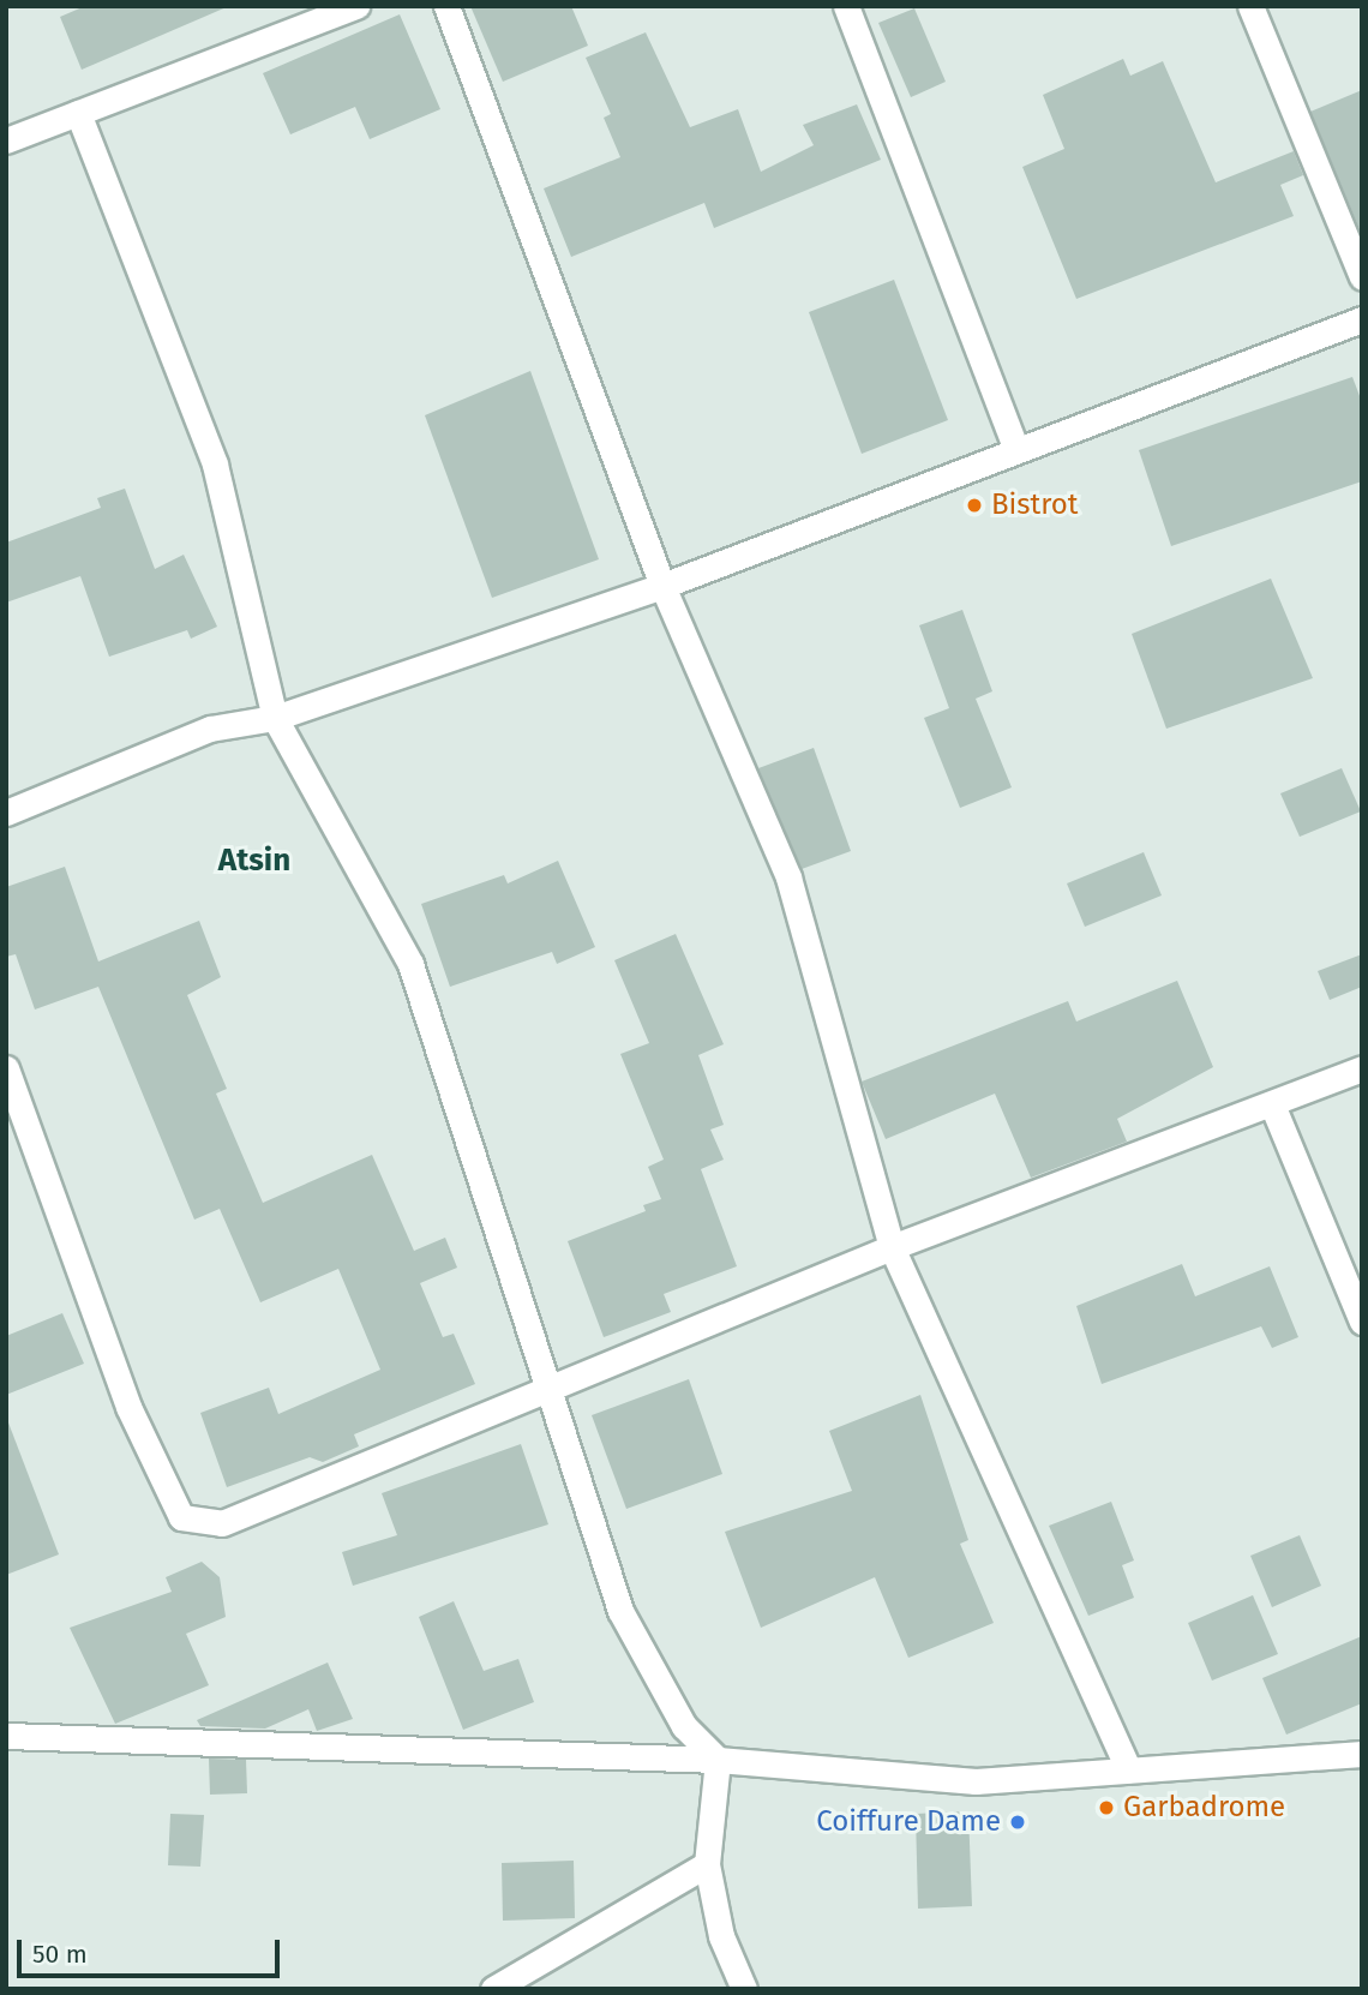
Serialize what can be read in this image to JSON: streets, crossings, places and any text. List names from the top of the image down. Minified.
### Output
{"districts":["Atsin"],"places":["Bistrot","Garbadrome","Coiffure Dame"],"scale_bar":"50 m"}
